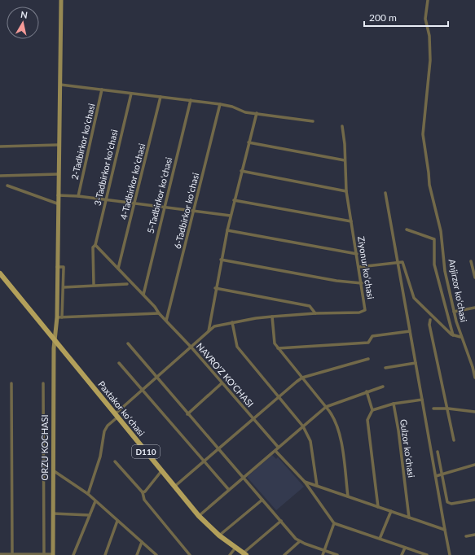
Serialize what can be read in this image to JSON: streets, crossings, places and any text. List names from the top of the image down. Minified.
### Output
{"streets":{"main road":["Paxtakor koʻchasi","ORZU KOCHASI","D110"],"street":["2-Tadbirkor koʻchasi","3-Tadbirkor koʻchasi","4-Tadbirkor koʻchasi","5-Tadbirkor koʻchasi","6-Tadbirkor koʻchasi","Ziyonur koʻchasi","Anjirzor koʻchasi","NAVRO'Z KO'CHASI","Gulzor koʻchasi"]},"crossings":[["3-Tadbirkor koʻchasi","NAVRO'Z KO'CHASI"],["4-Tadbirkor koʻchasi","NAVRO'Z KO'CHASI"],["5-Tadbirkor koʻchasi","NAVRO'Z KO'CHASI"],["6-Tadbirkor koʻchasi","NAVRO'Z KO'CHASI"],["Ziyonur koʻchasi","NAVRO'Z KO'CHASI"],["Ziyonur koʻchasi","Paxtakor koʻchasi"],["Paxtakor koʻchasi","ORZU KOCHASI"],["Paxtakor koʻchasi","D110"],["ORZU KOCHASI","D110"]],"scale_bar":"200 m","north":"top"}
